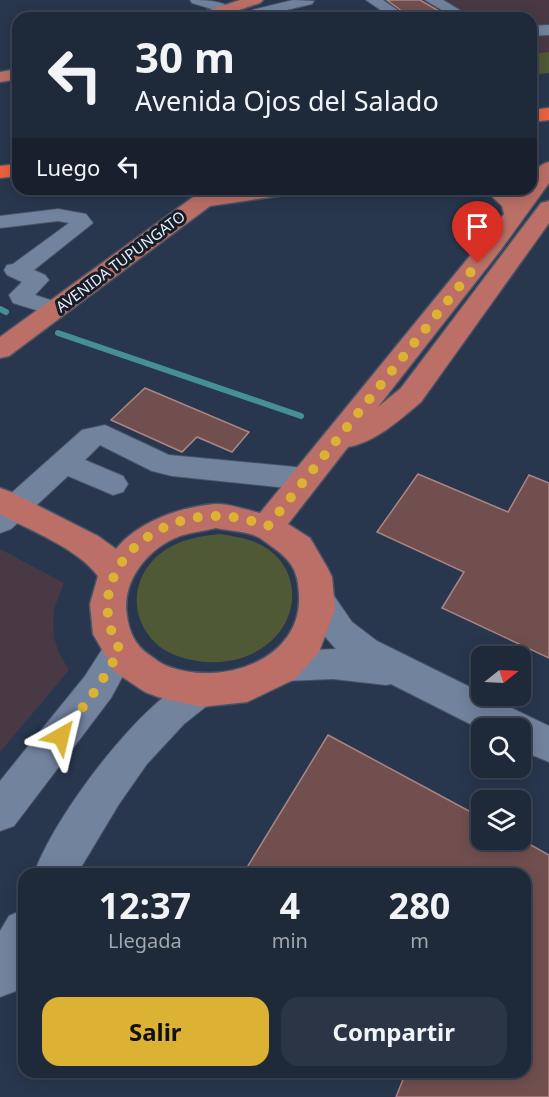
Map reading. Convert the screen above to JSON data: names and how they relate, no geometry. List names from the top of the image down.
{
  "streets": {
    "main road": ["AVENIDA TUPUNGATO"]
  },
  "north": "right",
  "page": {
    "turn": ["30 m", "Avenida Ojos del Salado"],
    "then": "Luego",
    "eta": [
      "12:37",
      "Llegada",
      "4",
      "min",
      "280",
      "m"
    ],
    "buttons": ["Salir", "Compartir"]
  }
}
